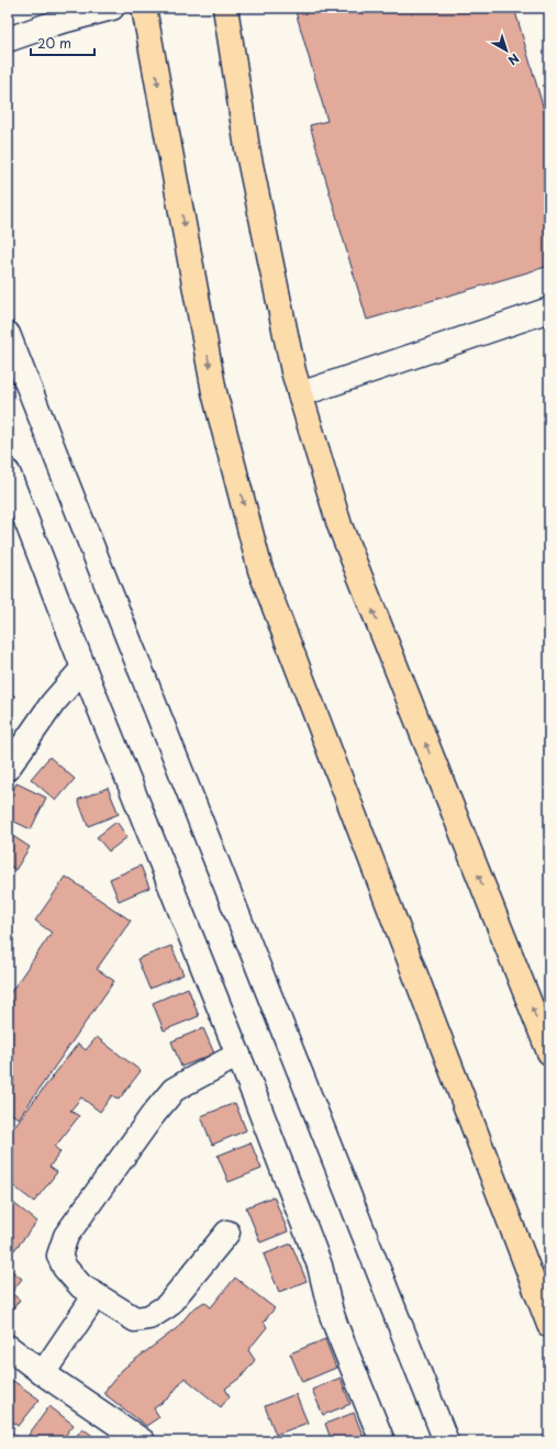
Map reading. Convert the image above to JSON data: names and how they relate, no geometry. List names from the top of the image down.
{
  "scale_bar": "20 m",
  "north": "bottom right"
}
